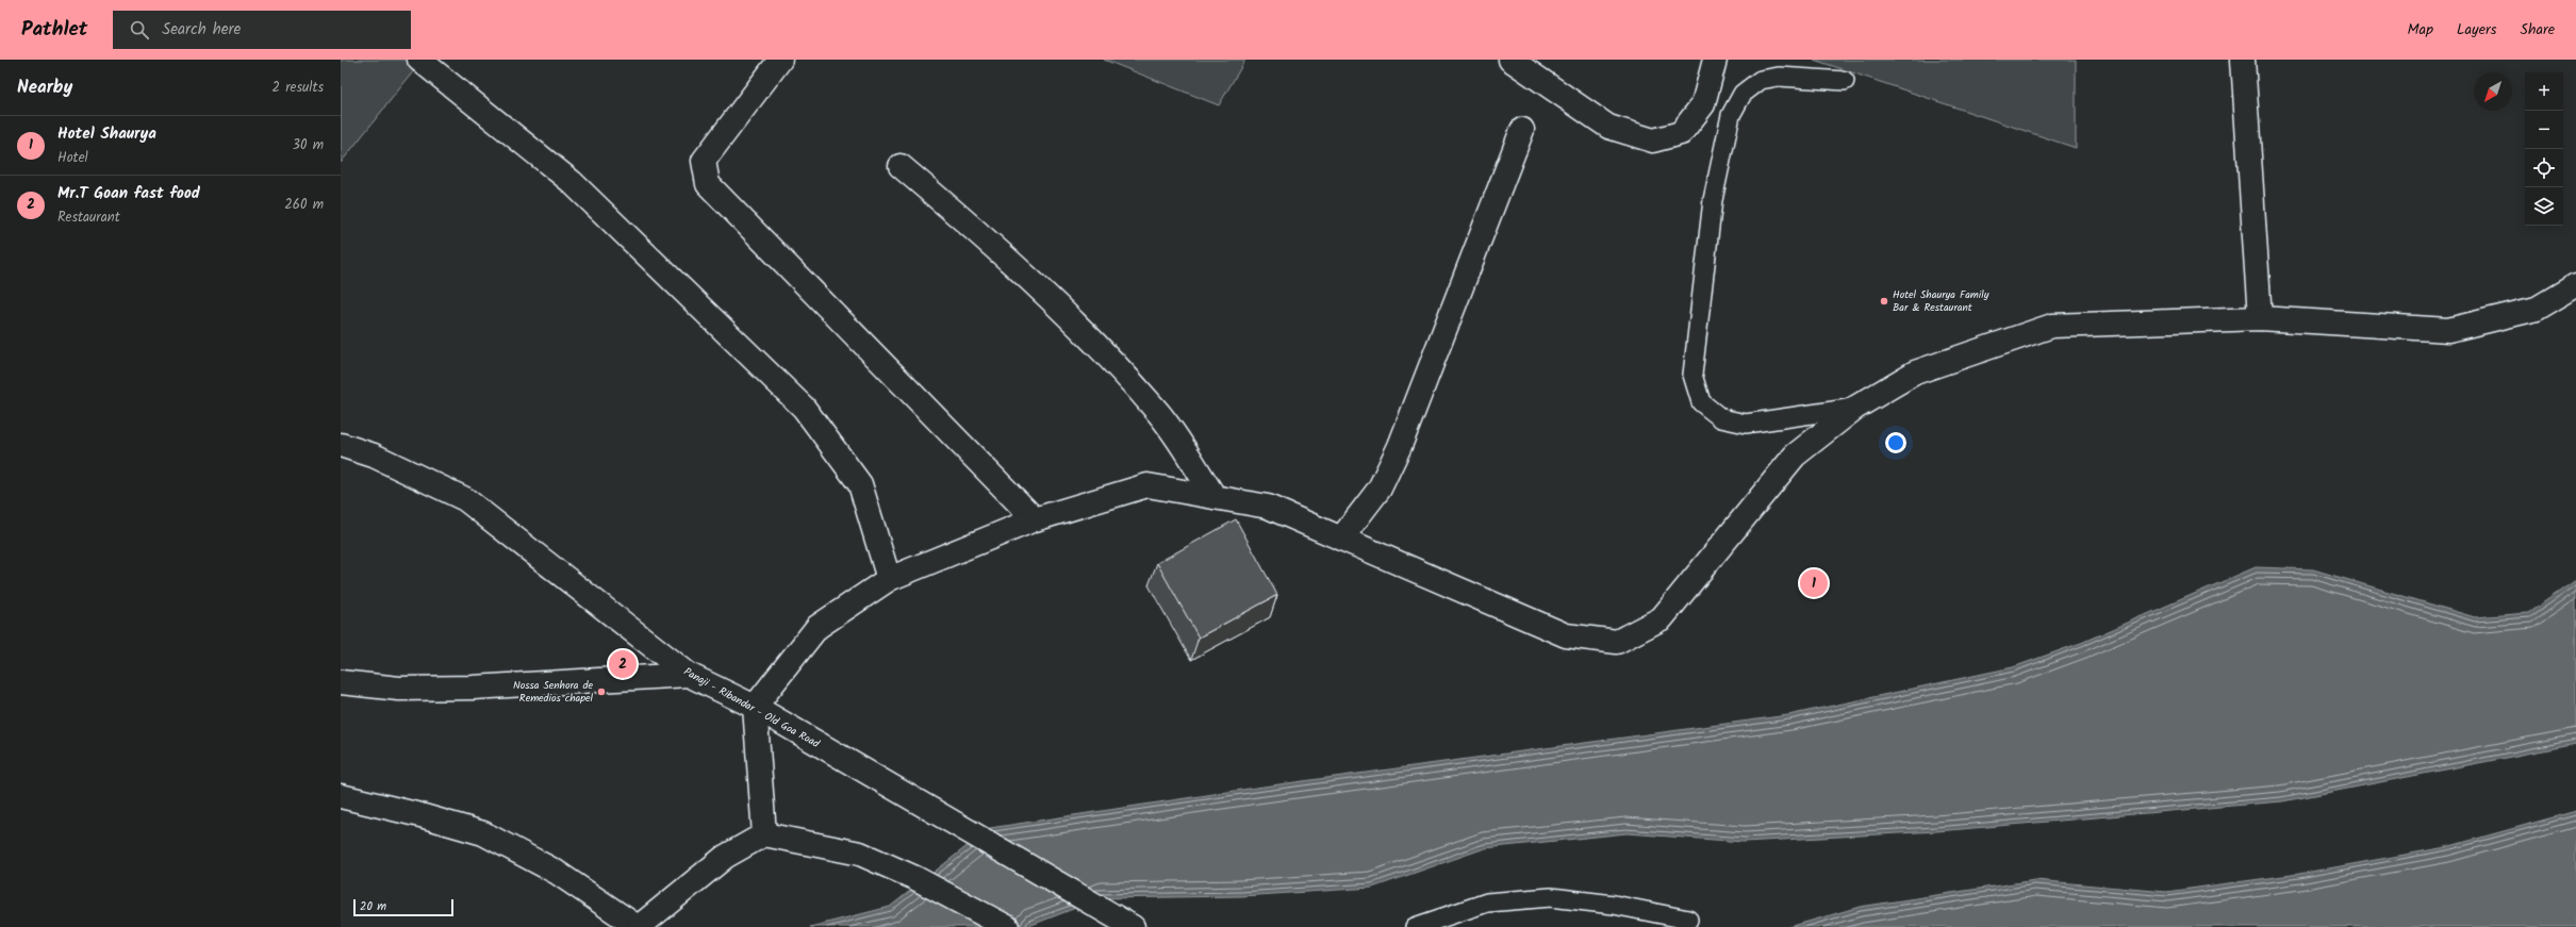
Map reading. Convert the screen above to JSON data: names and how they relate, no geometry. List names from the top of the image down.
{
  "streets": {
    "main road": ["Panaji - Ribandar - Old Goa Road"]
  },
  "places": ["Hotel Shaurya Family Bar & Restaurant", "Nossa Senhora de Remedios chapel"],
  "scale_bar": "20 m",
  "north": "bottom left",
  "page": {
    "header": "Pathlet",
    "search": "Search here",
    "nav": ["Map", "Layers", "Share"],
    "heading": ["Nearby", "2 results"],
    "map_buttons": ["+", "−"],
    "list": [
      {
        "mark": "1",
        "name": "Hotel Shaurya",
        "note": "Hotel",
        "value": "30 m"
      },
      {
        "mark": "2",
        "name": "Mr.T Goan fast food",
        "note": "Restaurant",
        "value": "260 m"
      }
    ],
    "pins": ["1", "2"],
    "scale": "20 m"
  }
}
